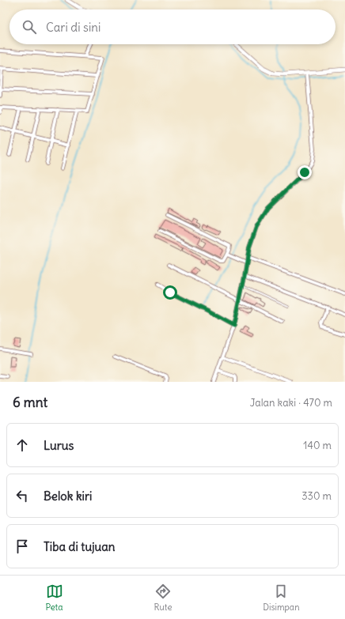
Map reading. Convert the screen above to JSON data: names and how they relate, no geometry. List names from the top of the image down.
{
  "page": {
    "search": "Cari di sini",
    "heading": ["6 mnt", "Jalan kaki · 470 m"],
    "list": [
      ["Lurus", "140 m"],
      ["Belok kiri", "330 m"],
      "Tiba di tujuan"
    ],
    "nav": ["Peta", "Rute", "Disimpan"]
  }
}
